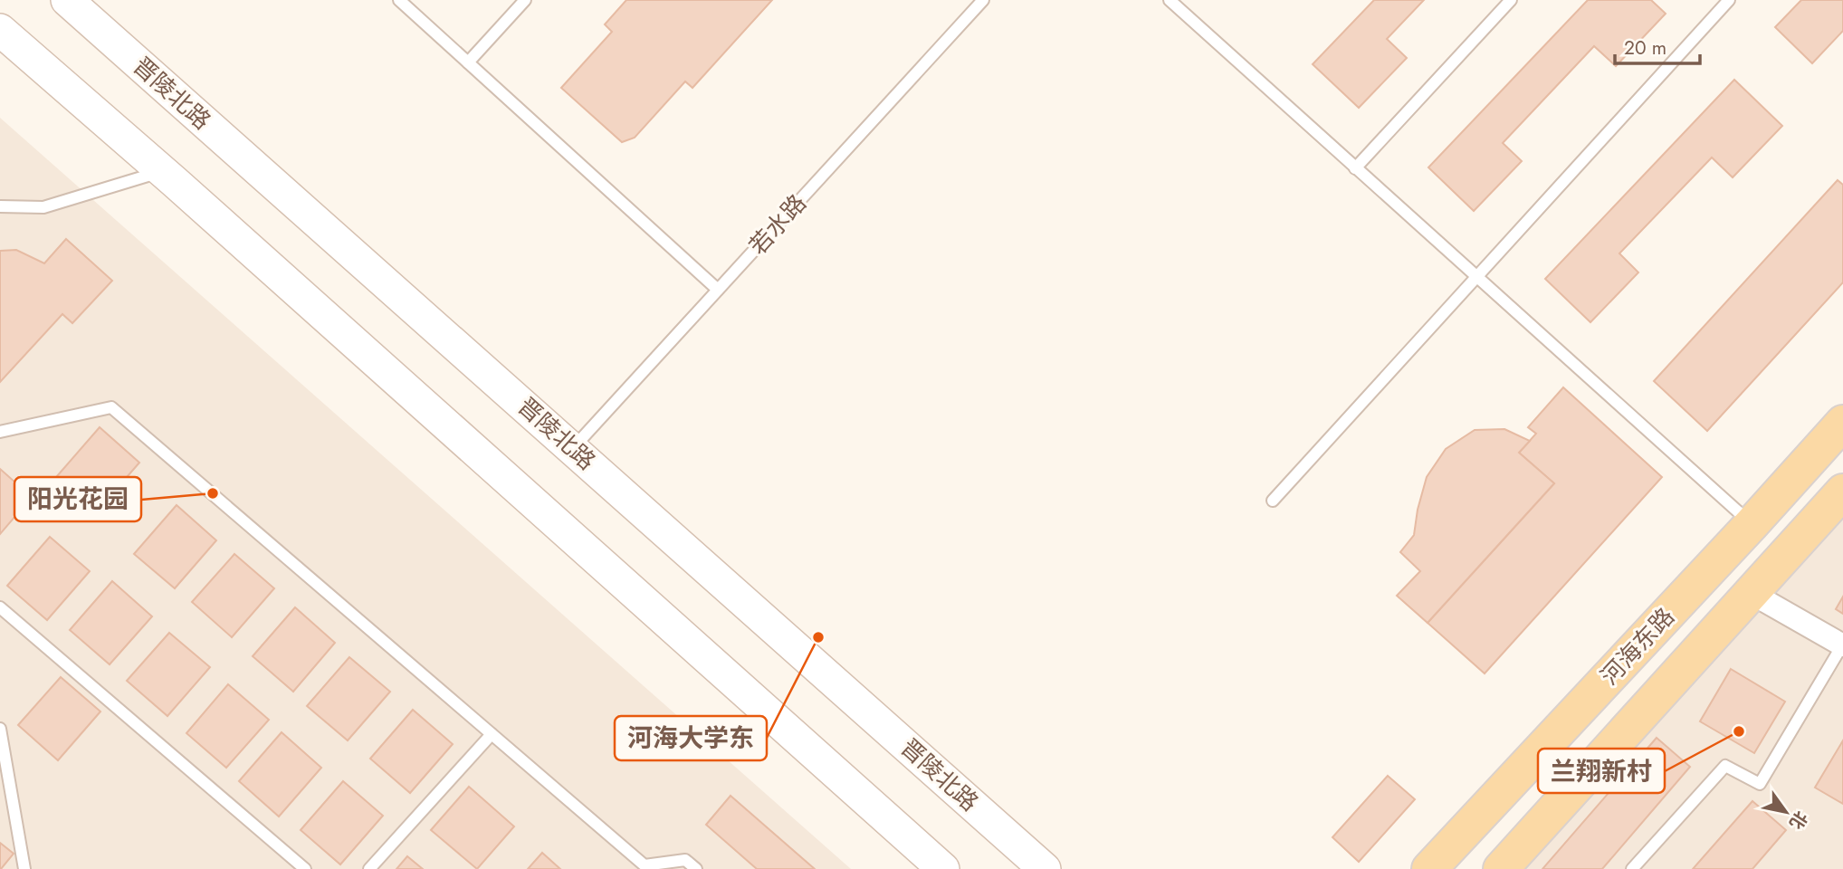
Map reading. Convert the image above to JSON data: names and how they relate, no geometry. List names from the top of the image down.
{
  "streets": {
    "main road": ["晋陵北路", "河海东路"],
    "lane": ["若水路"]
  },
  "crossings": [
    ["晋陵北路", "若水路"]
  ],
  "places": ["阳光花园", "河海大学东", "兰翔新村"],
  "scale_bar": "20 m",
  "north": "bottom right"
}
